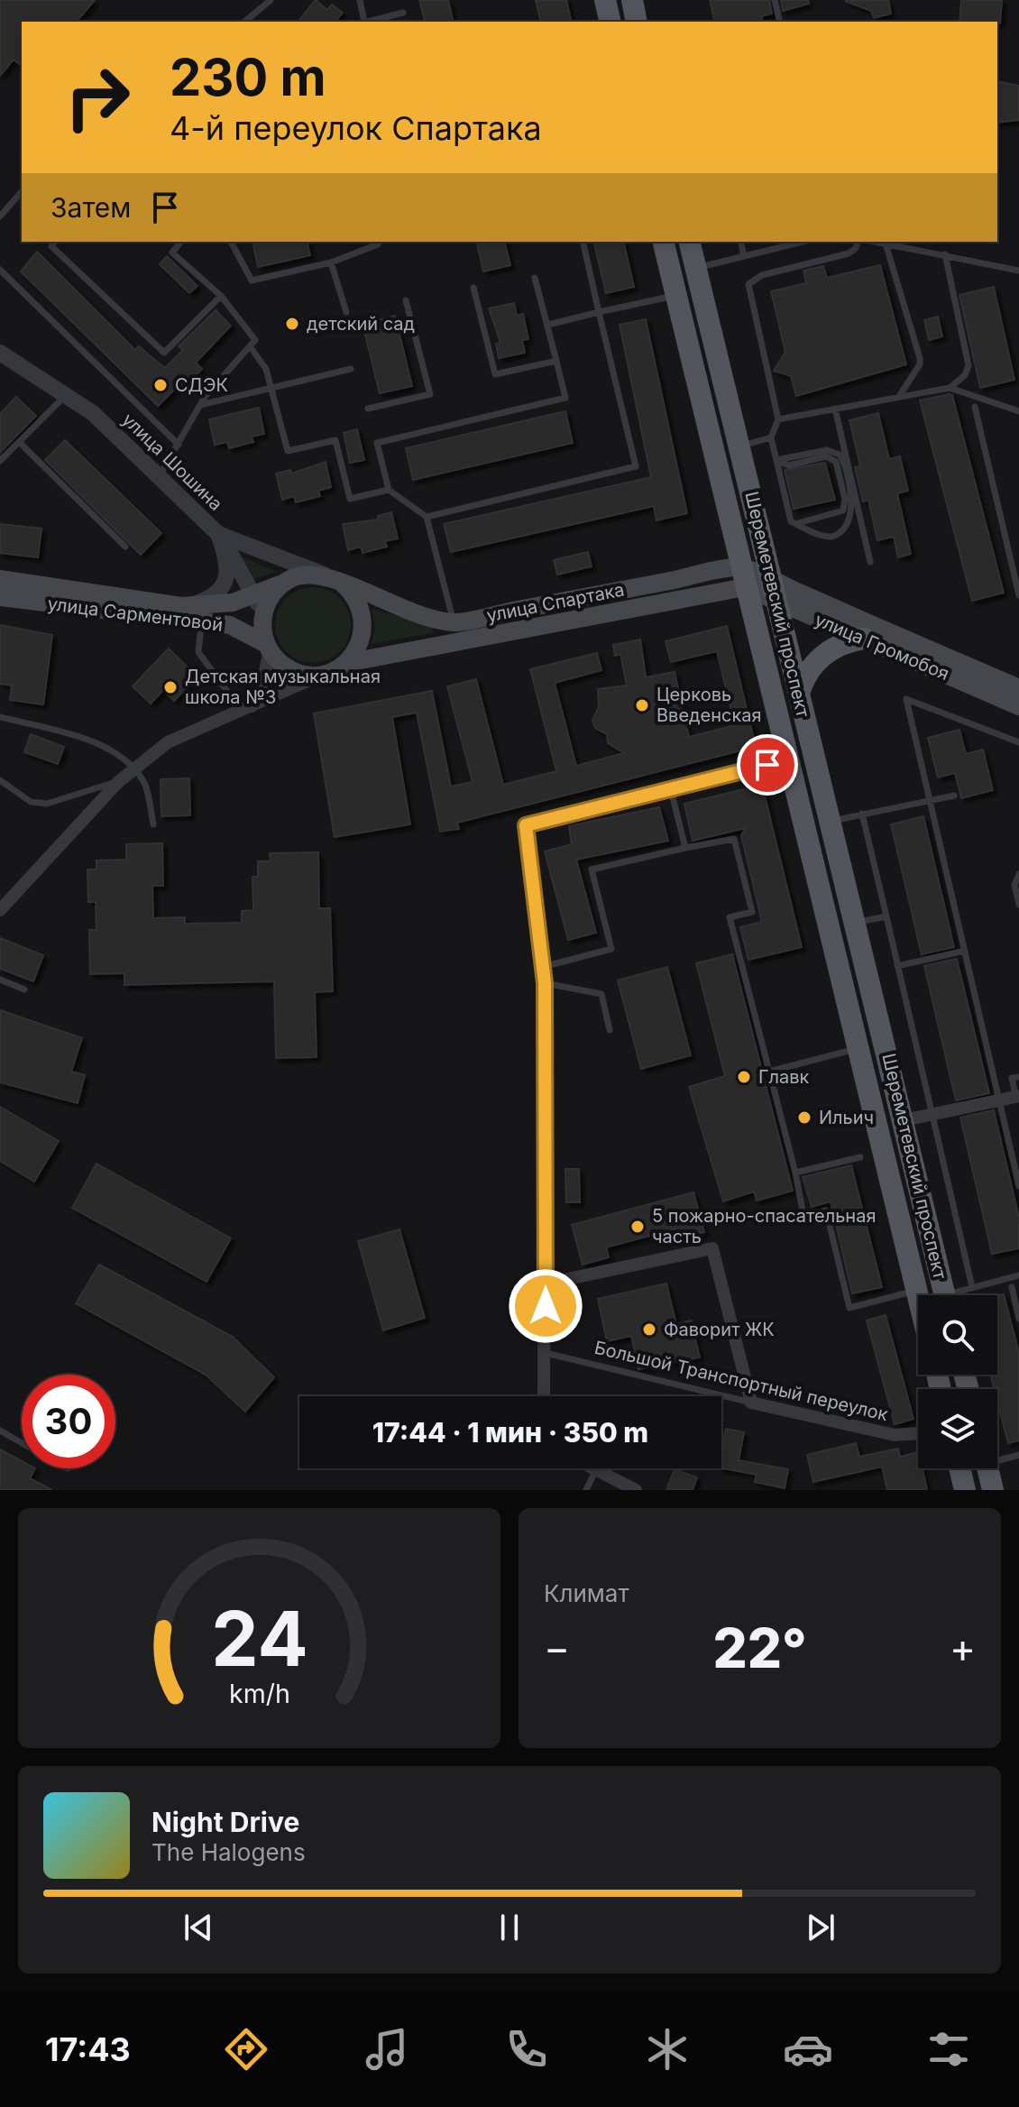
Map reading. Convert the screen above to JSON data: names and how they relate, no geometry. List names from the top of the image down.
{
  "streets": {
    "main road": [
      "улица Спартака",
      "Шереметевский проспект",
      "улица Сарментовой",
      "улица Громобоя"
    ],
    "street": ["улица Шошина", "Большой Транспортный переулок"]
  },
  "crossings": [
    ["улица Шошина", "улица Спартака"],
    ["улица Шошина", "улица Сарментовой"],
    ["улица Спартака", "Шереметевский проспект"],
    ["улица Спартака", "улица Сарментовой"],
    ["Шереметевский проспект", "улица Громобоя"]
  ],
  "places": [
    "детский сад",
    "СДЭК",
    "Детская музыкальная школа №3",
    "Церковь Введенская",
    "Главк",
    "Ильич",
    "5 пожарно-спасательная часть",
    "Фаворит ЖК"
  ],
  "page": {
    "turn": ["230 m", "4-й переулок Спартака"],
    "then": "Затем",
    "limit": "30",
    "trip": "17:44 · 1 мин · 350 m",
    "tile": "Климат",
    "heat": ["−", "22°", "+"],
    "song": ["Night Drive", "The Halogens"],
    "tabs": "17:43",
    "gauge": ["24", "km/h"]
  }
}
